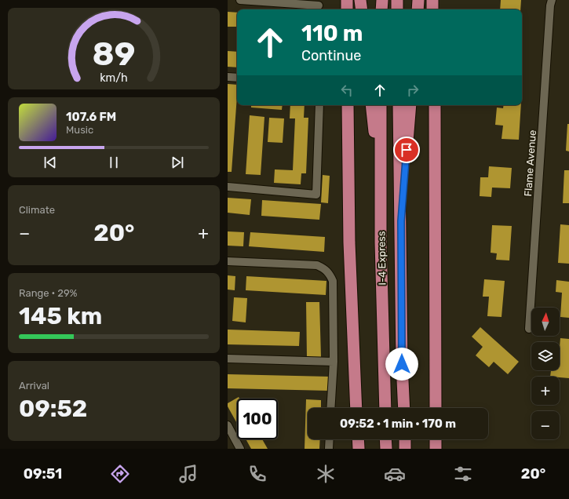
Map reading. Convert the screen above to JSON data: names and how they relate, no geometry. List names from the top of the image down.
{
  "streets": {
    "highway": ["I-4 Express"],
    "street": ["Flame Avenue"]
  },
  "north": "top",
  "page": {
    "turn": ["110 m", "Continue"],
    "song": ["107.6 FM", "Music"],
    "tile": [
      "Climate",
      ["Range · 29%", "145 km"],
      ["Arrival", "09:52"]
    ],
    "heat": ["−", "20°", "+"],
    "map_buttons": ["+", "−"],
    "limit": "100",
    "trip": "09:52 · 1 min · 170 m",
    "tabs": ["09:51", "20°"],
    "gauge": ["89", "km/h"]
  }
}
